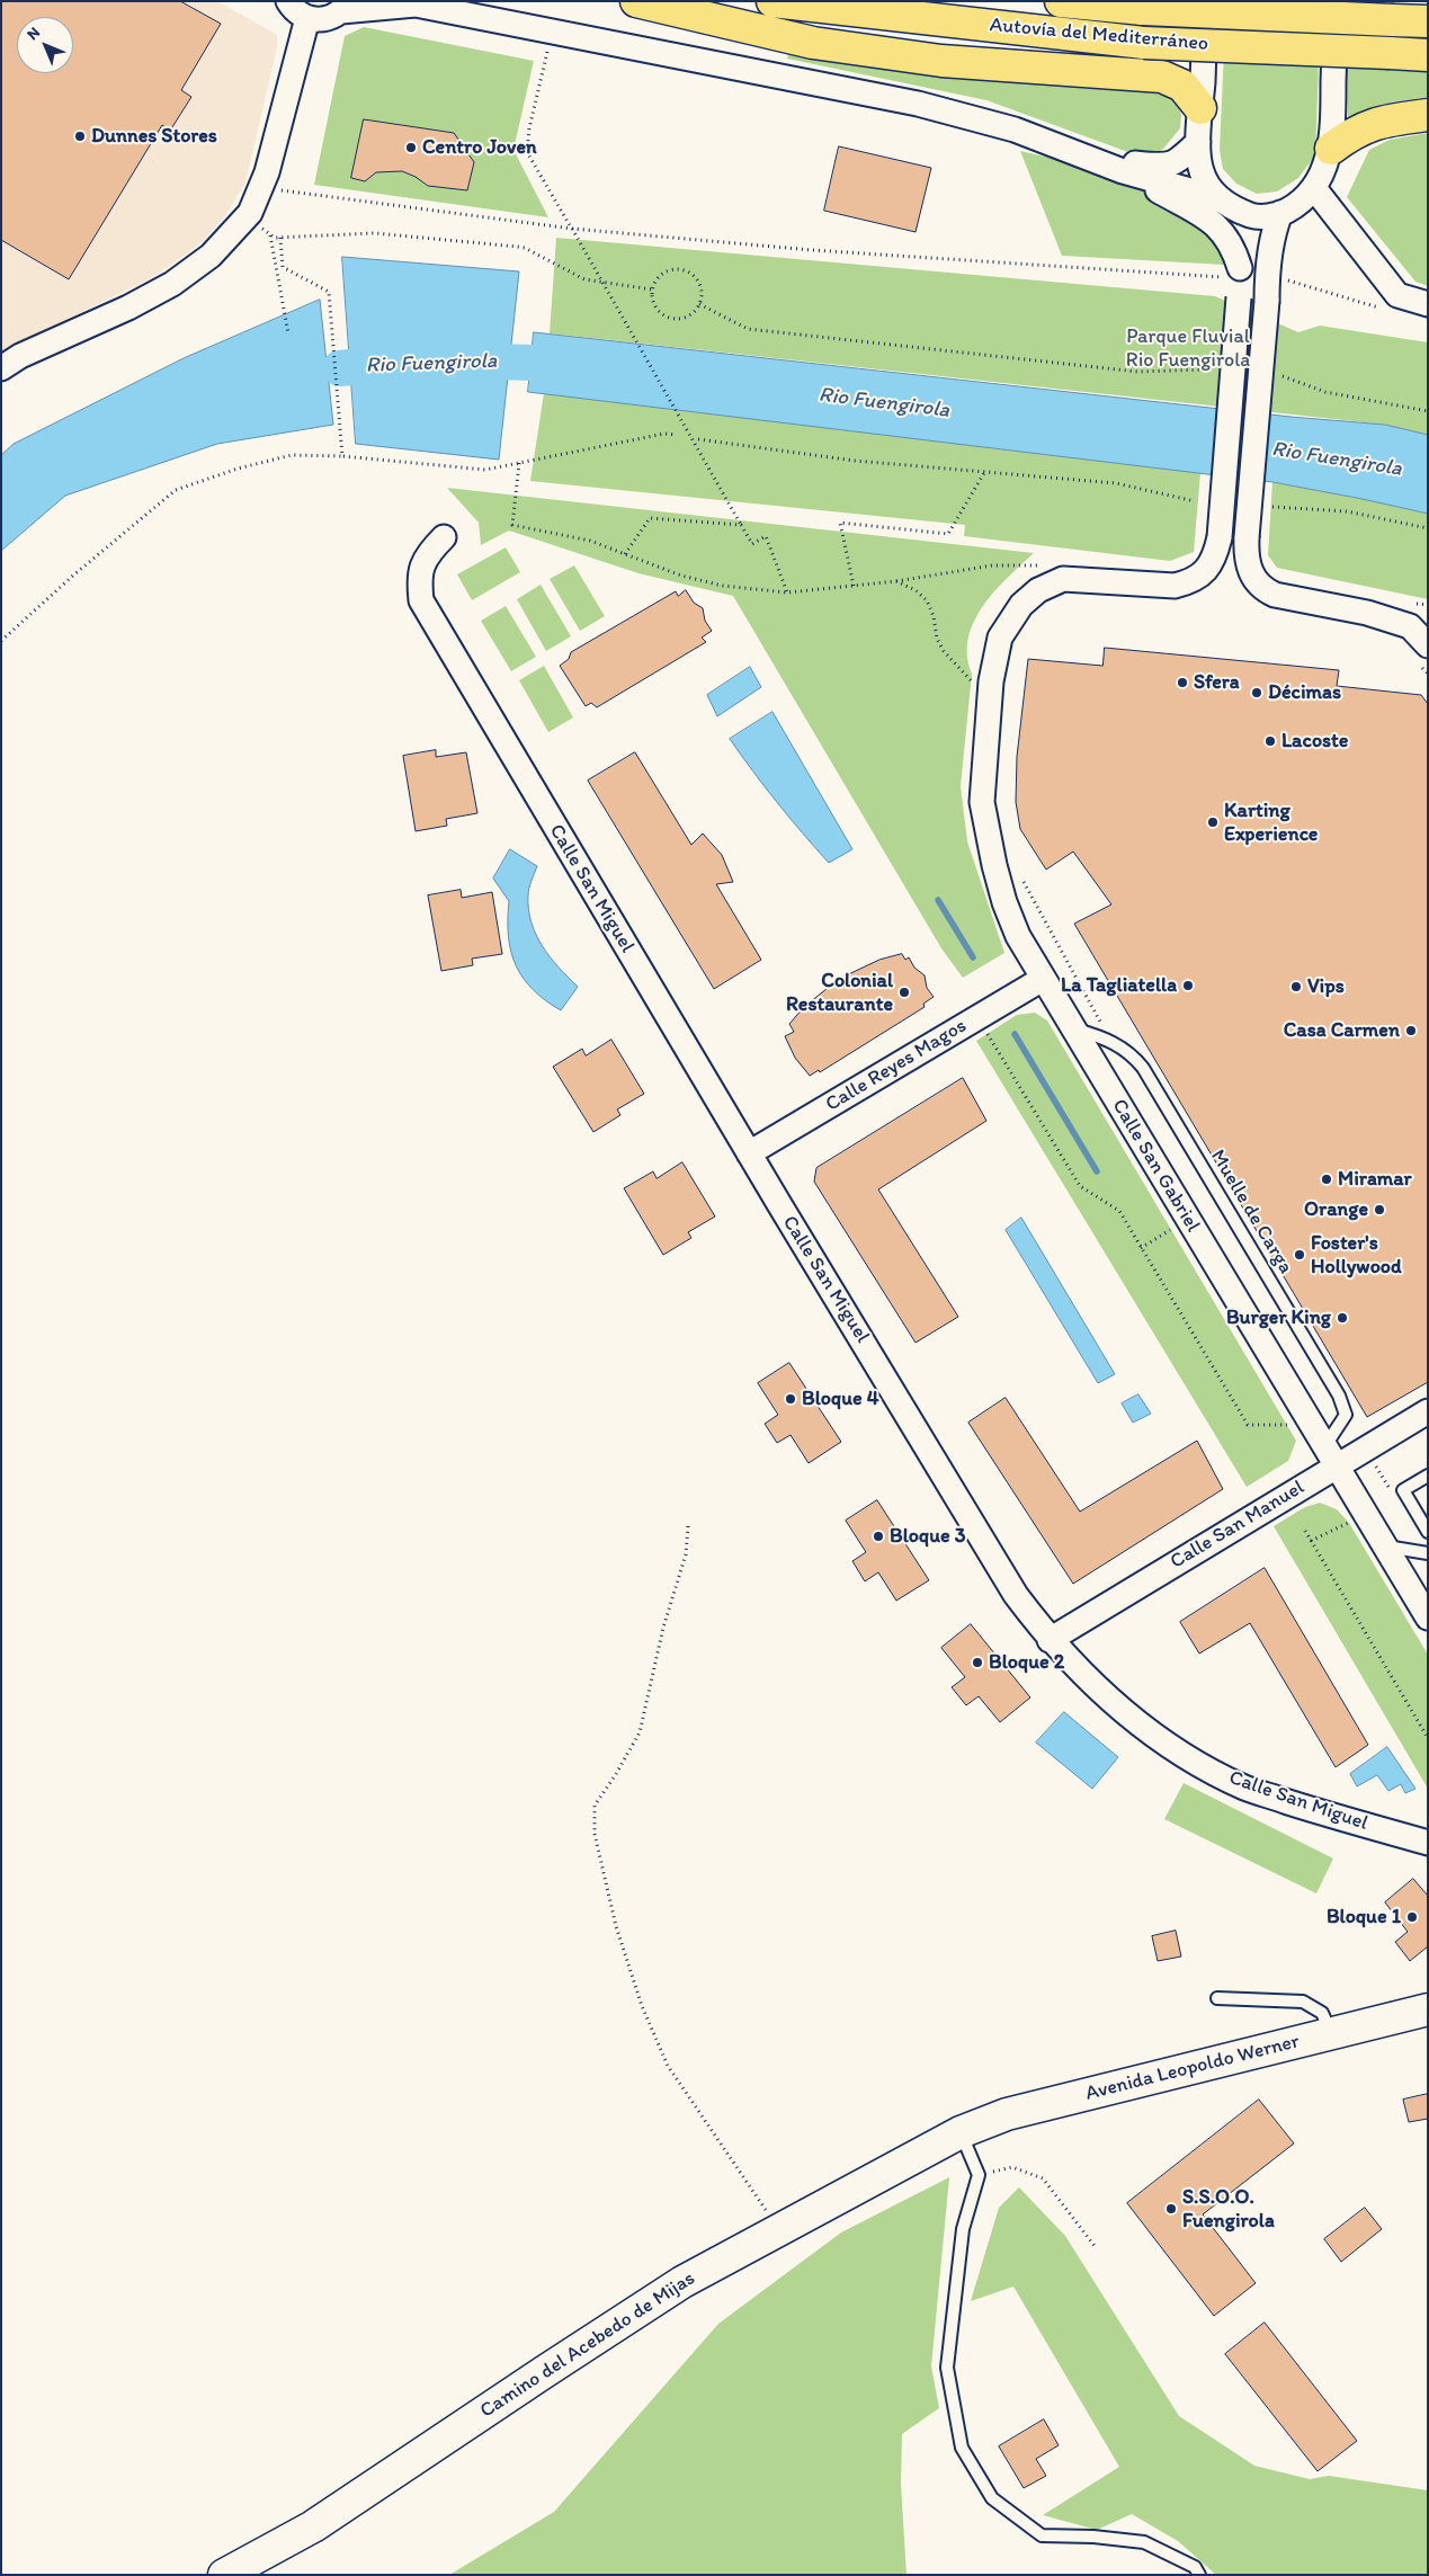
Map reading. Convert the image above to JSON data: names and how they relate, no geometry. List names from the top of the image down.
{
  "streets": {
    "highway": ["Autovía del Mediterráneo"],
    "street": [
      "Calle San Miguel",
      "Calle Reyes Magos",
      "Calle San Gabriel",
      "Calle San Manuel",
      "Avenida Leopoldo Werner",
      "Camino del Acebedo de Mijas"
    ],
    "lane": ["Muelle de Carga"]
  },
  "crossings": [
    ["Calle San Miguel", "Calle Reyes Magos"],
    ["Calle San Miguel", "Calle San Manuel"],
    ["Calle Reyes Magos", "Calle San Gabriel"],
    ["Calle San Gabriel", "Muelle de Carga"],
    ["Calle San Gabriel", "Calle San Manuel"],
    ["Muelle de Carga", "Calle San Manuel"],
    ["Avenida Leopoldo Werner", "Camino del Acebedo de Mijas"]
  ],
  "water": ["Rio Fuengirola"],
  "parks": ["Parque Fluvial Rio Fuengirola"],
  "places": [
    "Dunnes Stores",
    "Centro Joven",
    "Sfera",
    "Décimas",
    "Lacoste",
    "Karting Experience",
    "La Tagliatella",
    "Vips",
    "Colonial Restaurante",
    "Casa Carmen",
    "Miramar",
    "Orange",
    "Foster's Hollywood",
    "Burger King",
    "Bloque 4",
    "Bloque 3",
    "Bloque 2",
    "Bloque 1",
    "S.S.O.O. Fuengirola"
  ],
  "north": "top left"
}
